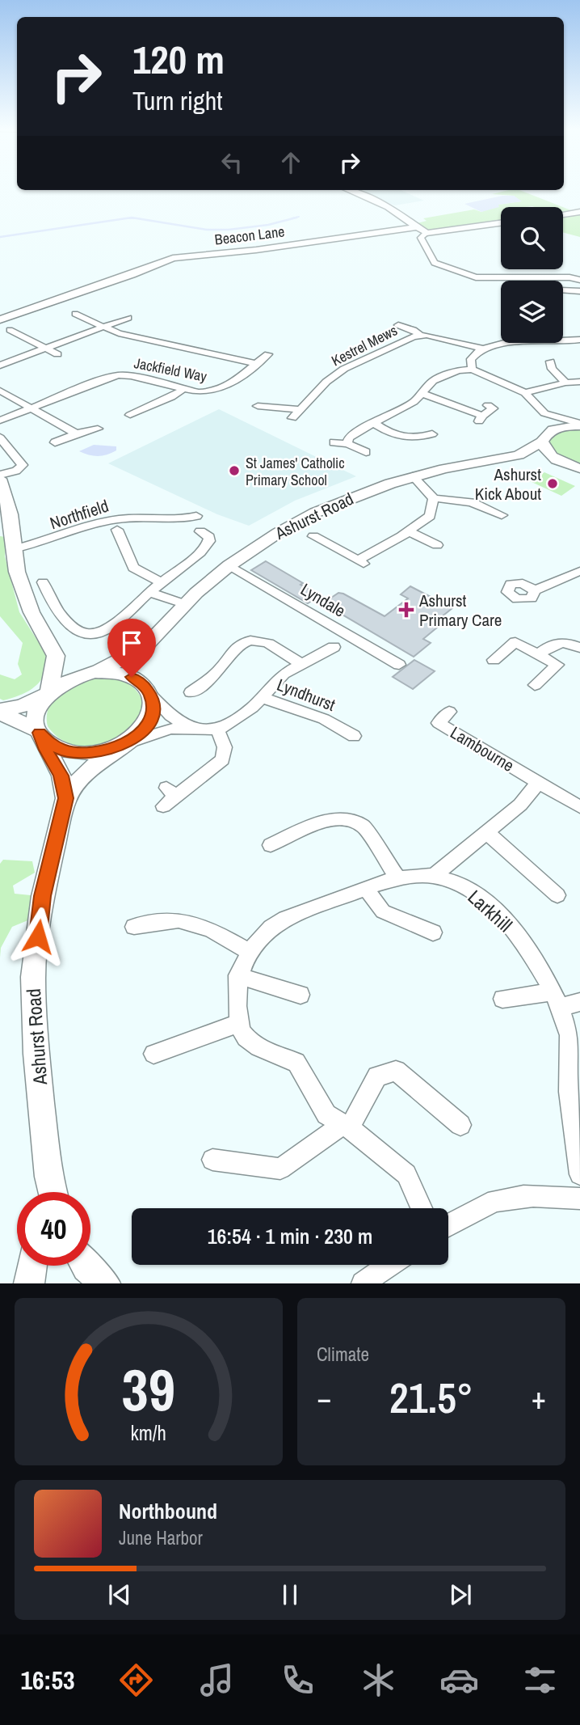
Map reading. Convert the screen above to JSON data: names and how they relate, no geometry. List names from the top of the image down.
{
  "streets": {
    "street": [
      "Beacon Lane",
      "Kestrel Mews",
      "Jackfield Way",
      "Northfield",
      "Ashurst Road",
      "Lyndale",
      "Lyndhurst",
      "Lambourne",
      "Larkhill"
    ]
  },
  "crossings": [
    ["Ashurst Road", "Lyndale"]
  ],
  "places": {
    "other": ["St James' Catholic Primary School", "Ashurst Kick About"],
    "health": ["Ashurst Primary Care"]
  },
  "page": {
    "turn": ["120 m", "Turn right"],
    "limit": "40",
    "trip": "16:54 · 1 min · 230 m",
    "tile": "Climate",
    "heat": ["−", "21.5°", "+"],
    "song": ["Northbound", "June Harbor"],
    "tabs": "16:53",
    "gauge": ["39", "km/h"]
  }
}
